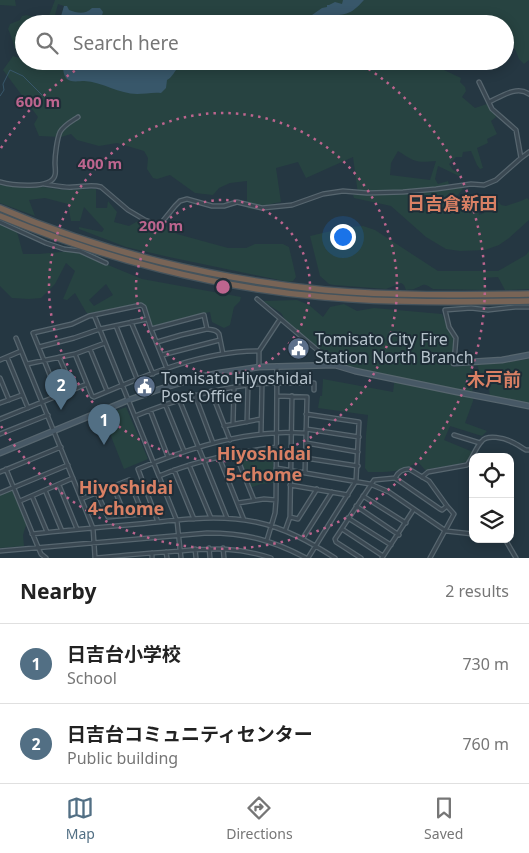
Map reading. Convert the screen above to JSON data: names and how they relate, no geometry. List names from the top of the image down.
{
  "districts": [
    "日吉倉新田",
    "木戸前",
    "Hiyoshidai 5-chome",
    "Hiyoshidai 4-chome"
  ],
  "places": {
    "public building": ["Tomisato City Fire Station North Branch", "Tomisato Hiyoshidai Post Office"]
  },
  "page": {
    "search": "Search here",
    "pins": ["2", "1"],
    "heading": ["Nearby", "2 results"],
    "list": [
      {
        "mark": "1",
        "name": "日吉台小学校",
        "note": "School",
        "value": "730 m"
      },
      {
        "mark": "2",
        "name": "日吉台コミュニティセンター",
        "note": "Public building",
        "value": "760 m"
      }
    ],
    "nav": ["Map", "Directions", "Saved"]
  },
  "rings": ["600 m", "400 m", "200 m"]
}
